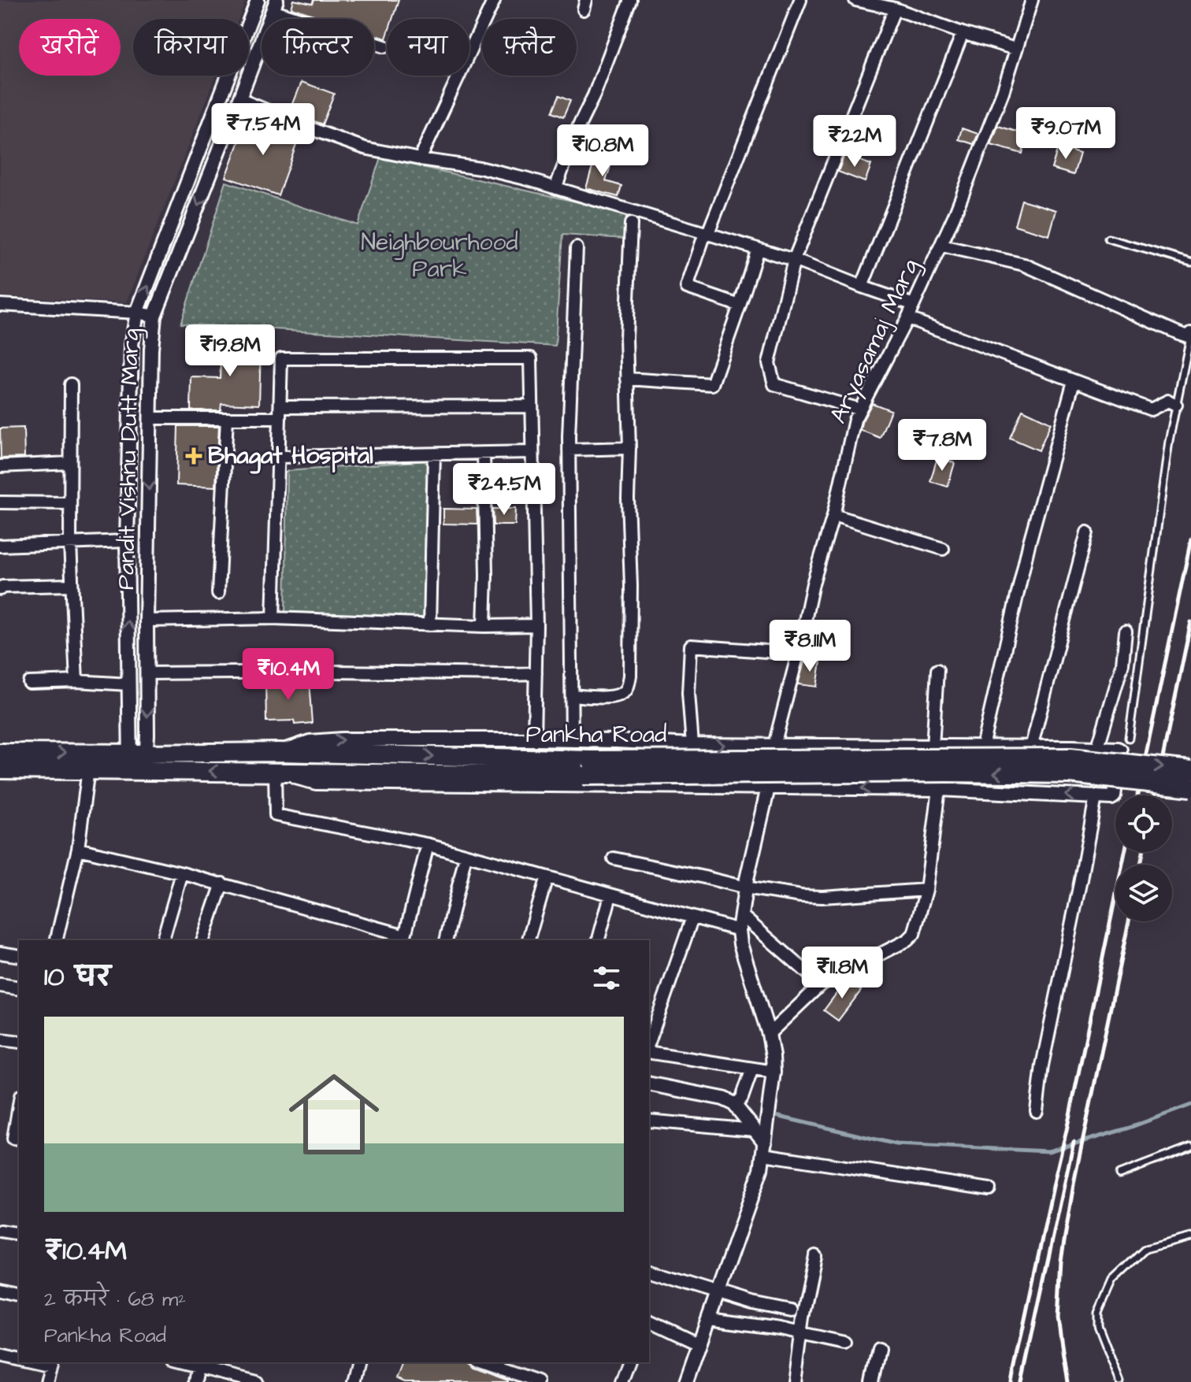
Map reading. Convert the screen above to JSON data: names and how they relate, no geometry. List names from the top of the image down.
{
  "streets": {
    "main road": ["Pankha Road"],
    "street": ["Aryasamaj Marg", "Pandit Vishnu Dutt Marg"]
  },
  "crossings": [
    ["Pandit Vishnu Dutt Marg", "Pankha Road"]
  ],
  "parks": ["Neighbourhood Park"],
  "places": {
    "health": ["Bhagat Hospital"]
  },
  "page": {
    "chip": [
      "खरीदें",
      "किराया",
      "फ़िल्टर",
      "नया",
      "फ़्लैट"
    ],
    "price": [
      "₹7.54M",
      "₹9.07M",
      "₹22M",
      "₹10.8M",
      "₹19.8M",
      "₹7.8M",
      "₹24.5M",
      "₹8.11M",
      "₹10.4M",
      "₹11.8M"
    ],
    "heading": "10 घर",
    "list": [
      {
        "name": "₹10.4M",
        "note": "2 कमरे · 68 m² · Pankha Road"
      }
    ]
  }
}
